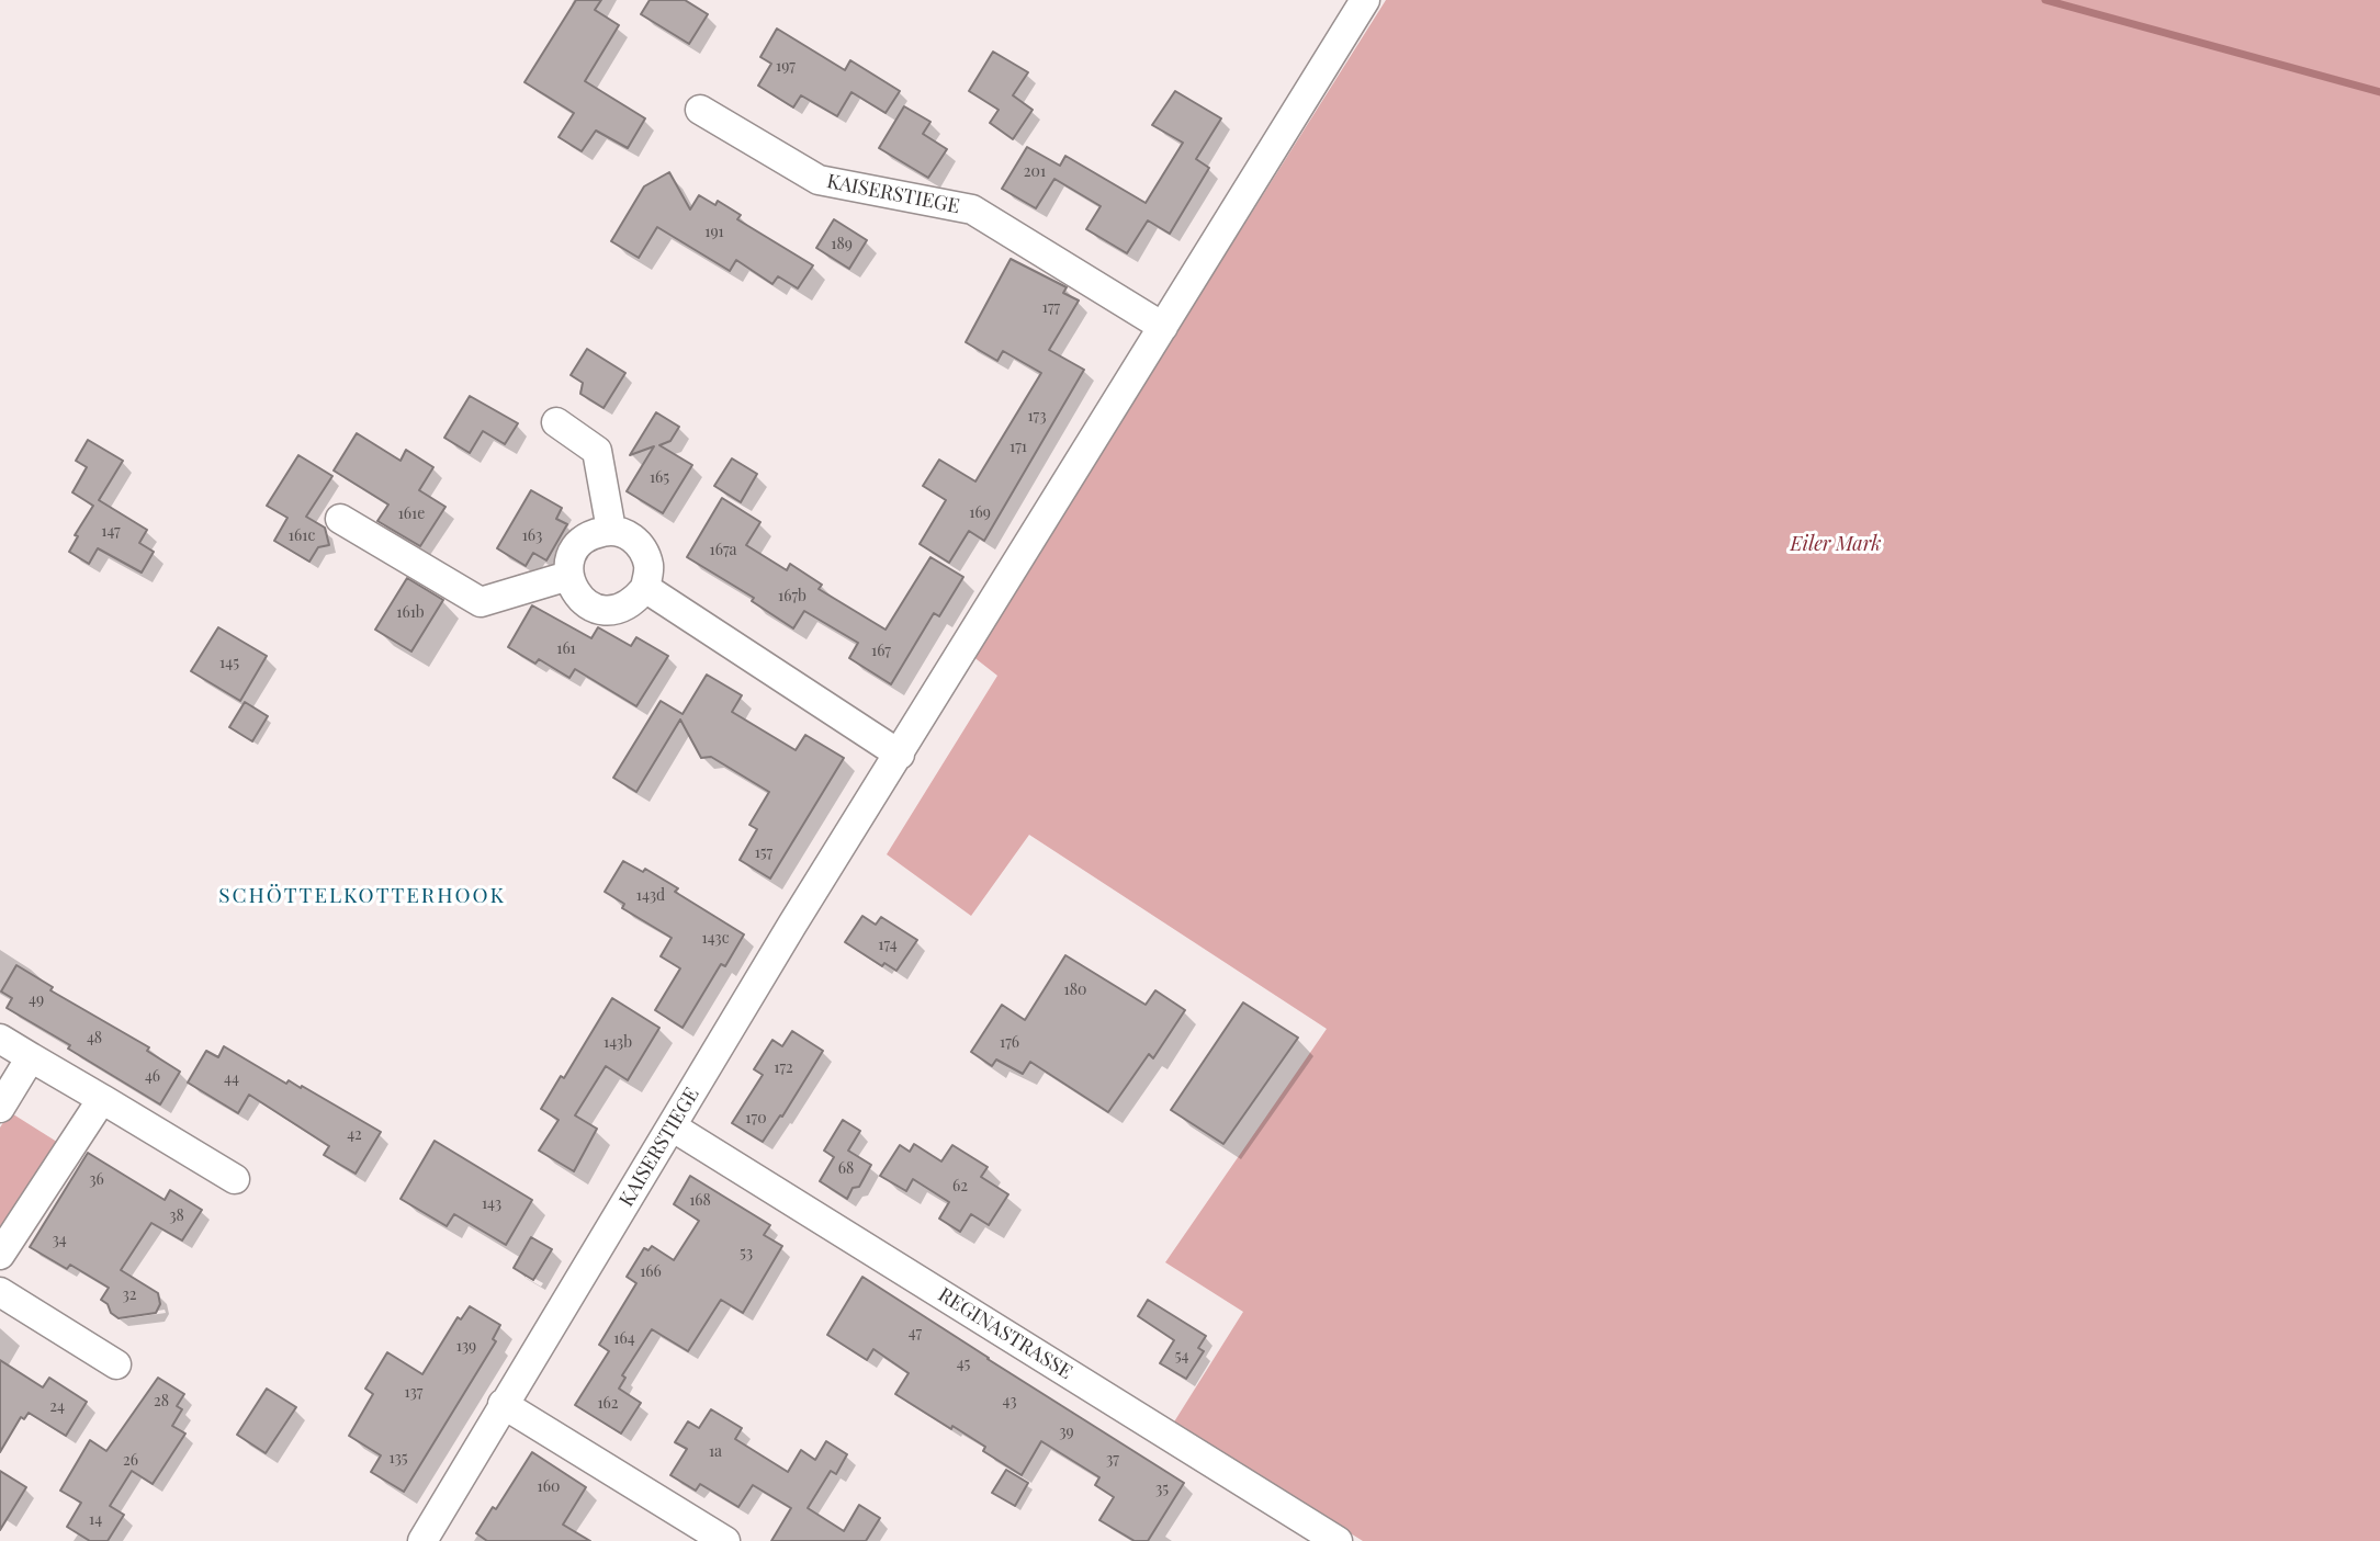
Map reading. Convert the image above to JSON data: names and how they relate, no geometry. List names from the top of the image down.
{
  "streets": {
    "street": ["KAISERSTIEGE", "REGINASTRASSE"]
  },
  "crossings": [
    ["KAISERSTIEGE", "REGINASTRASSE"]
  ],
  "districts": ["SCHÖTTELKOTTERHOOK"],
  "parks": ["Eiler Mark"],
  "house_numbers": [
    "197",
    "201",
    "191",
    "189",
    "177",
    "173",
    "171",
    "165",
    "169",
    "161e",
    "147",
    "161c",
    "163",
    "167a",
    "167b",
    "161b",
    "161",
    "167",
    "145",
    "157",
    "143d",
    "143c",
    "174",
    "180",
    "49",
    "48",
    "143b",
    "176",
    "172",
    "46",
    "44",
    "170",
    "42",
    "68",
    "36",
    "62",
    "168",
    "143",
    "38",
    "34",
    "53",
    "166",
    "32",
    "47",
    "164",
    "139",
    "54",
    "45",
    "137",
    "28",
    "43",
    "162",
    "24",
    "39",
    "1a",
    "135",
    "37",
    "26",
    "160",
    "35",
    "14"
  ]
}
